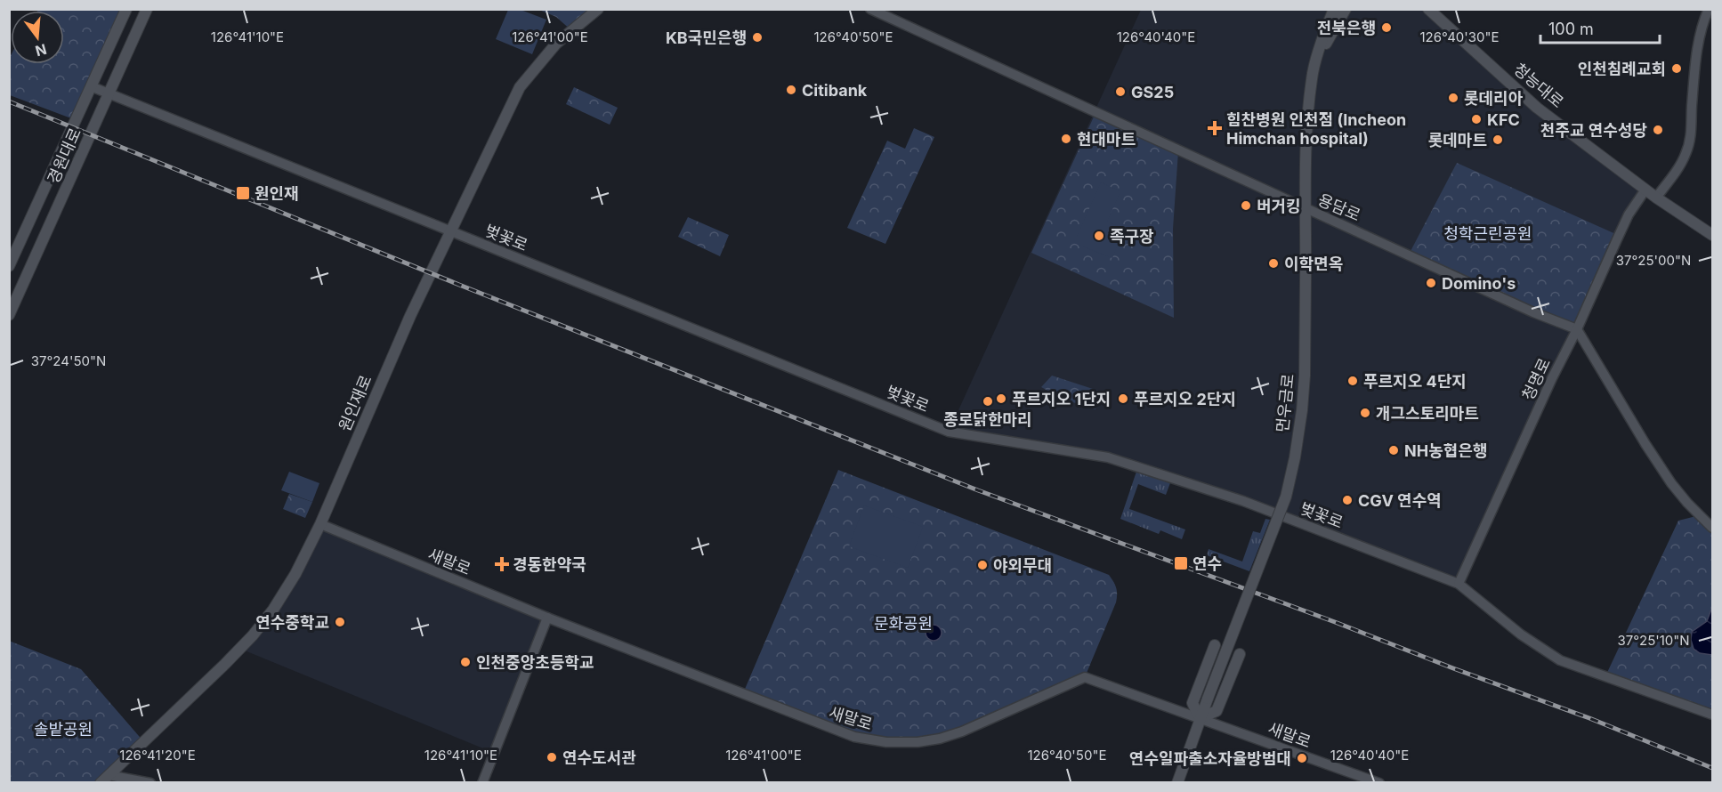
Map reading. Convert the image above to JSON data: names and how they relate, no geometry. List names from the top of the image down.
{
  "streets": {
    "main road": [
      "청능대로",
      "경원대로",
      "원인재로",
      "먼우금로"
    ],
    "street": [
      "용담로",
      "벚꽃로",
      "청명로",
      "새말로"
    ]
  },
  "crossings": [
    ["청능대로", "청명로"],
    ["경원대로", "벚꽃로"],
    ["용담로", "청명로"],
    ["용담로", "먼우금로"],
    ["벚꽃로", "청명로"],
    ["벚꽃로", "원인재로"],
    ["원인재로", "새말로"],
    ["먼우금로", "새말로"]
  ],
  "parks": ["청학근린공원", "문화공원", "솔밭공원"],
  "places": {
    "other": [
      "전북은행",
      "KB국민은행",
      "인천침례교회",
      "Citibank",
      "GS25",
      "롯데리아",
      "KFC",
      "천주교 연수성당",
      "현대마트",
      "롯데마트",
      "버거킹",
      "족구장",
      "이학면옥",
      "Domino's",
      "푸르지오 4단지",
      "푸르지오 1단지",
      "푸르지오 2단지",
      "종로닭한마리",
      "개그스토리마트",
      "NH농협은행",
      "CGV 연수역",
      "야외무대",
      "연수중학교",
      "인천중앙초등학교",
      "연수도서관",
      "연수일파출소자율방범대"
    ],
    "health": ["힘찬병원 인천점 (Incheon Himchan hospital)", "경동한약국"],
    "transit": ["원인재", "연수"]
  },
  "scale_bar": "100 m",
  "north": "bottom",
  "coordinates": [
    "126°41'10\"E",
    "126°41'00\"E",
    "126°40'50\"E",
    "126°40'40\"E",
    "126°40'30\"E",
    "37°25'00\"N",
    "37°24'50\"N",
    "37°25'10\"N",
    "126°41'20\"E"
  ]
}
